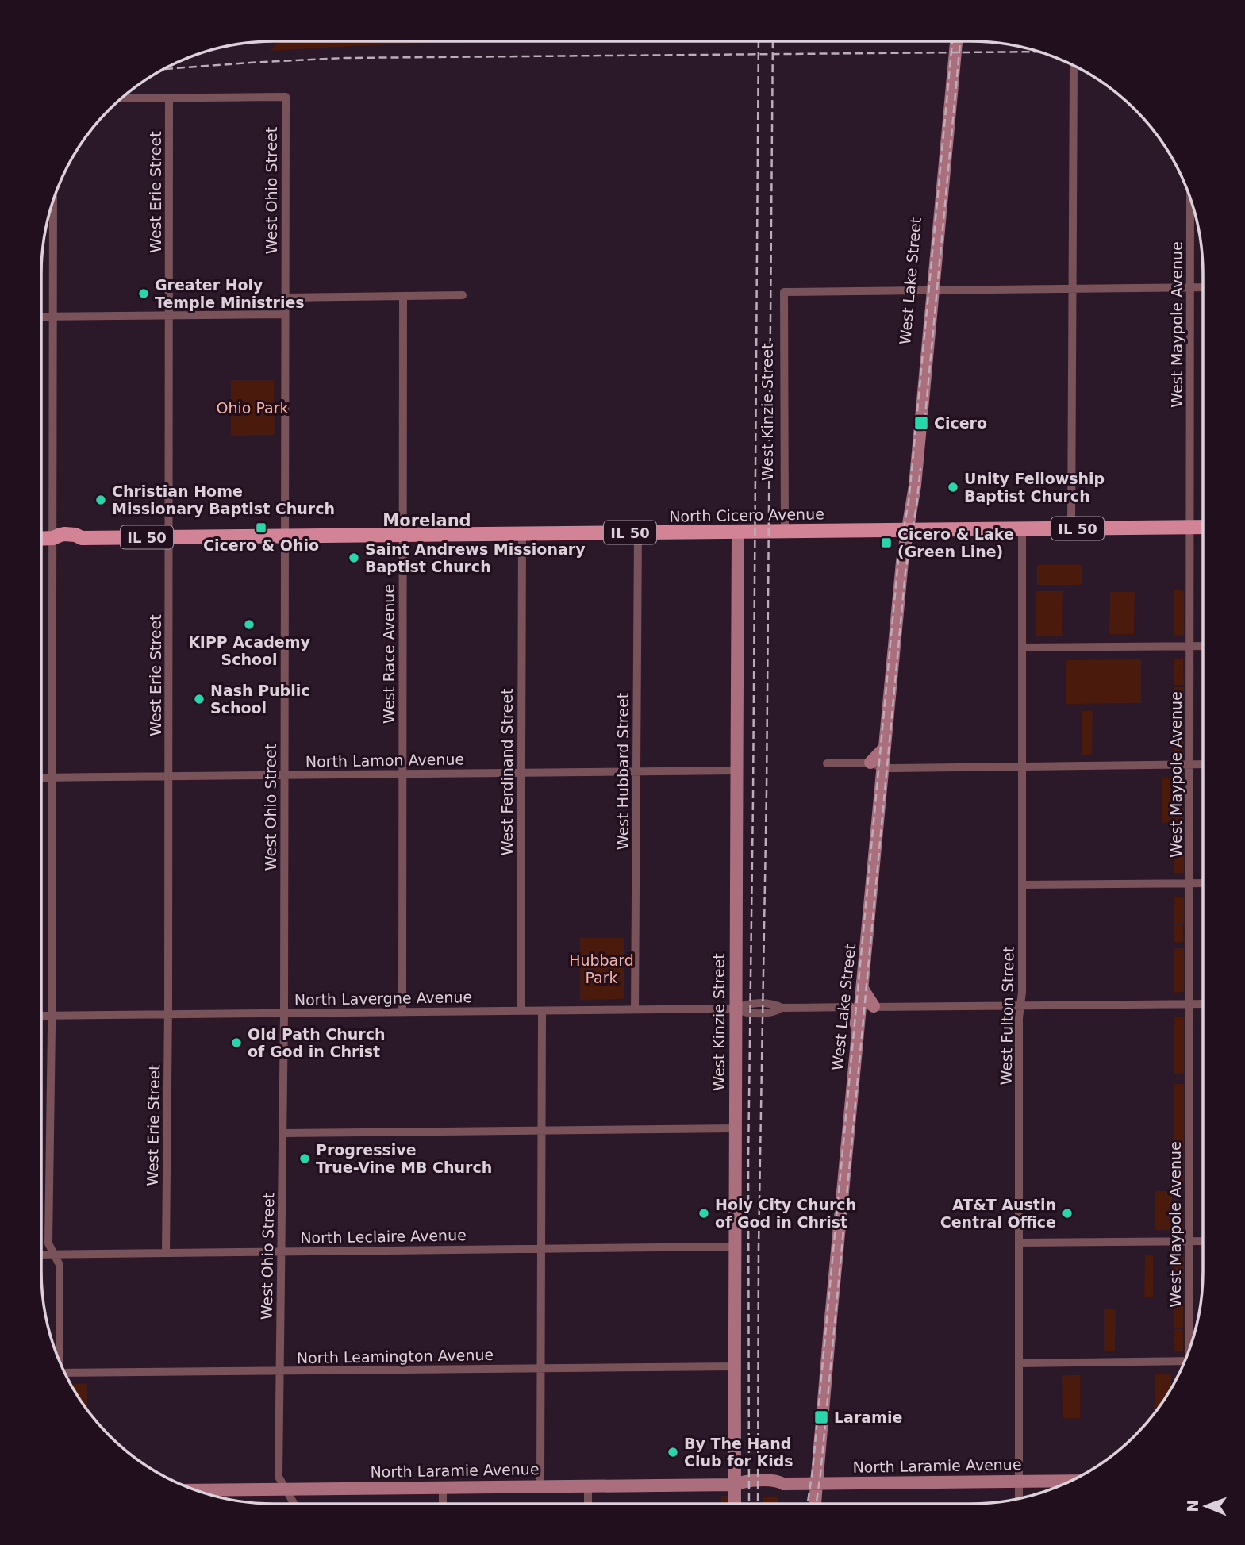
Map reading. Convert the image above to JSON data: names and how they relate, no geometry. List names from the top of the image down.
{
  "streets": {
    "main road": [
      "West Lake Street",
      "West Kinzie Street",
      "North Cicero Avenue",
      "IL 50",
      "North Laramie Avenue"
    ],
    "street": [
      "West Ohio Street",
      "West Erie Street",
      "West Maypole Avenue",
      "West Race Avenue",
      "North Lamon Avenue",
      "West Hubbard Street",
      "West Ferdinand Street",
      "North Lavergne Avenue",
      "West Fulton Street",
      "North Leclaire Avenue",
      "North Leamington Avenue"
    ]
  },
  "crossings": [
    ["West Ohio Street", "West Erie Street"],
    ["West Ohio Street", "North Cicero Avenue"],
    ["West Ohio Street", "North Lamon Avenue"],
    ["West Ohio Street", "North Lavergne Avenue"],
    ["West Ohio Street", "North Leclaire Avenue"],
    ["West Ohio Street", "North Leamington Avenue"],
    ["West Ohio Street", "North Laramie Avenue"],
    ["West Erie Street", "North Cicero Avenue"],
    ["West Erie Street", "North Lamon Avenue"],
    ["West Erie Street", "North Lavergne Avenue"],
    ["West Erie Street", "North Leclaire Avenue"],
    ["West Lake Street", "West Kinzie Street"],
    ["West Lake Street", "North Cicero Avenue"],
    ["West Lake Street", "North Lavergne Avenue"],
    ["West Lake Street", "North Laramie Avenue"],
    ["West Maypole Avenue", "North Cicero Avenue"],
    ["West Maypole Avenue", "North Lavergne Avenue"],
    ["West Kinzie Street", "North Cicero Avenue"],
    ["West Kinzie Street", "North Lamon Avenue"],
    ["West Kinzie Street", "North Lavergne Avenue"],
    ["West Kinzie Street", "North Leclaire Avenue"],
    ["West Kinzie Street", "North Leamington Avenue"],
    ["West Kinzie Street", "North Laramie Avenue"],
    ["North Cicero Avenue", "West Race Avenue"],
    ["North Cicero Avenue", "West Hubbard Street"],
    ["North Cicero Avenue", "West Ferdinand Street"],
    ["North Cicero Avenue", "West Fulton Street"],
    ["West Race Avenue", "North Lamon Avenue"],
    ["West Race Avenue", "North Lavergne Avenue"],
    ["North Lamon Avenue", "West Hubbard Street"],
    ["North Lamon Avenue", "West Ferdinand Street"],
    ["West Hubbard Street", "North Lavergne Avenue"],
    ["West Ferdinand Street", "North Lavergne Avenue"],
    ["North Lavergne Avenue", "West Fulton Street"],
    ["West Fulton Street", "North Laramie Avenue"]
  ],
  "districts": ["Moreland"],
  "parks": ["Ohio Park", "Hubbard Park"],
  "places": {
    "other": [
      "Greater Holy Temple Ministries",
      "Unity Fellowship Baptist Church",
      "Christian Home Missionary Baptist Church",
      "Saint Andrews Missionary Baptist Church",
      "KIPP Academy School",
      "Nash Public School",
      "Old Path Church of God in Christ",
      "Progressive True-Vine MB Church",
      "Holy City Church of God in Christ",
      "AT&T Austin Central Office",
      "By The Hand Club for Kids"
    ],
    "transit": [
      "Cicero",
      "Cicero & Ohio",
      "Cicero & Lake (Green Line)",
      "Laramie"
    ]
  },
  "north": "left"
}
